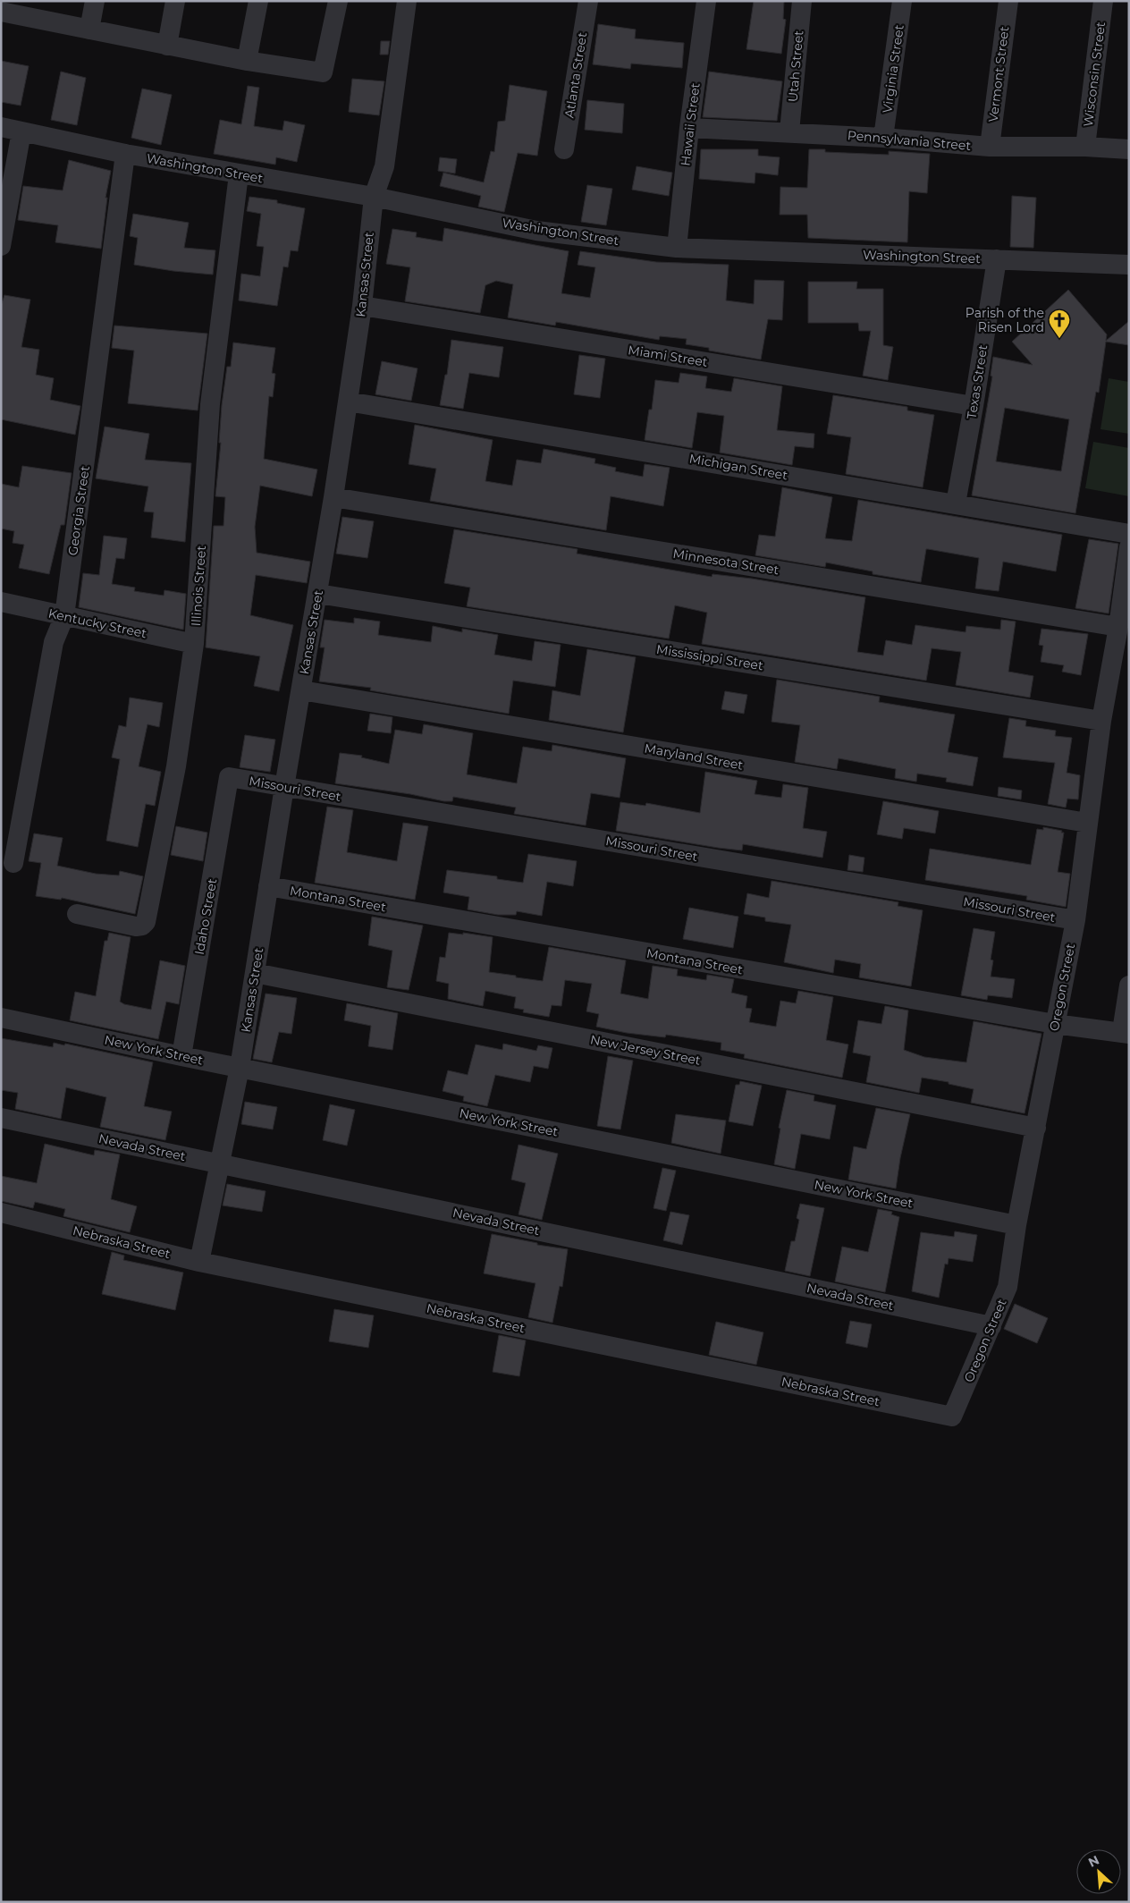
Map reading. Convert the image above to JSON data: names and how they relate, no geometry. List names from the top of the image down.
{
  "streets": {
    "street": [
      "Utah Street",
      "Virginia Street",
      "Vermont Street",
      "Wisconsin Street",
      "Atlanta Street",
      "Hawaii Street",
      "Pennsylvania Street",
      "Washington Street",
      "Kansas Street",
      "Miami Street",
      "Texas Street",
      "Michigan Street",
      "Georgia Street",
      "Minnesota Street",
      "Illinois Street",
      "Kentucky Street",
      "Mississippi Street",
      "Maryland Street",
      "Missouri Street",
      "Montana Street",
      "Idaho Street",
      "Oregon Street",
      "New York Street",
      "New Jersey Street",
      "Nevada Street",
      "Nebraska Street"
    ]
  },
  "crossings": [
    ["Utah Street", "Pennsylvania Street"],
    ["Virginia Street", "Pennsylvania Street"],
    ["Vermont Street", "Pennsylvania Street"],
    ["Wisconsin Street", "Pennsylvania Street"],
    ["Hawaii Street", "Pennsylvania Street"],
    ["Hawaii Street", "Washington Street"],
    ["Washington Street", "Kansas Street"],
    ["Washington Street", "Texas Street"],
    ["Washington Street", "Georgia Street"],
    ["Washington Street", "Illinois Street"],
    ["Kansas Street", "Miami Street"],
    ["Kansas Street", "Michigan Street"],
    ["Kansas Street", "Minnesota Street"],
    ["Kansas Street", "Mississippi Street"],
    ["Kansas Street", "Maryland Street"],
    ["Kansas Street", "Missouri Street"],
    ["Kansas Street", "Montana Street"],
    ["Kansas Street", "New York Street"],
    ["Kansas Street", "New Jersey Street"],
    ["Kansas Street", "Nevada Street"],
    ["Kansas Street", "Nebraska Street"],
    ["Miami Street", "Texas Street"],
    ["Texas Street", "Michigan Street"],
    ["Georgia Street", "Kentucky Street"],
    ["Minnesota Street", "Oregon Street"],
    ["Illinois Street", "Kentucky Street"],
    ["Mississippi Street", "Oregon Street"],
    ["Maryland Street", "Oregon Street"],
    ["Missouri Street", "Idaho Street"],
    ["Missouri Street", "Oregon Street"],
    ["Montana Street", "Oregon Street"],
    ["Idaho Street", "New York Street"],
    ["Oregon Street", "New York Street"],
    ["Oregon Street", "New Jersey Street"],
    ["Oregon Street", "Nevada Street"],
    ["Oregon Street", "Nebraska Street"]
  ],
  "places": {
    "church": ["Parish of the Risen Lord"]
  },
  "north": "top left"
}
